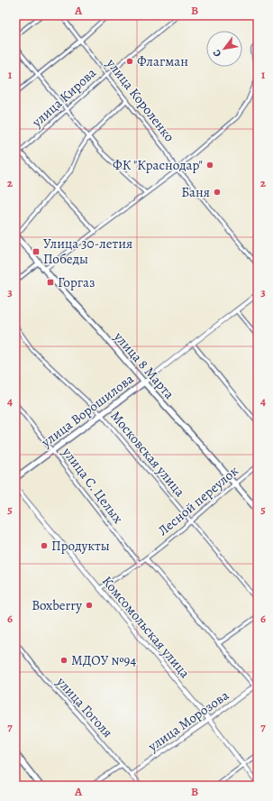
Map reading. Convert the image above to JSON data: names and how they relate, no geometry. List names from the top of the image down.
{
  "streets": {
    "main road": ["улица 8 Марта", "улица Ворошилова"],
    "street": [
      "улица Кирова",
      "улица Короленко",
      "Московская улица",
      "улица С. Целых",
      "Лесной переулок",
      "Комсомольская улица",
      "улица Гоголя",
      "улица Морозова"
    ]
  },
  "crossings": [
    ["улица Кирова", "улица Короленко"],
    ["улица 8 Марта", "улица Ворошилова"],
    ["улица 8 Марта", "Лесной переулок"],
    ["улица Ворошилова", "Московская улица"],
    ["улица Ворошилова", "улица С. Целых"],
    ["Московская улица", "Лесной переулок"],
    ["улица С. Целых", "Лесной переулок"],
    ["Лесной переулок", "Комсомольская улица"],
    ["Комсомольская улица", "улица Морозова"],
    ["улица Гоголя", "улица Морозова"]
  ],
  "places": {
    "other": [
      "Флагман",
      "ФК \"Краснодар\"",
      "Баня",
      "Продукты",
      "Boxberry",
      "МДОУ №94"
    ],
    "transit": ["Улица 30-летия Победы", "Горгаз"]
  },
  "north": "bottom left",
  "grid": {
    "columns": ["A", "B"],
    "rows": [
      "1",
      "2",
      "3",
      "4",
      "5",
      "6",
      "7"
    ]
  }
}
